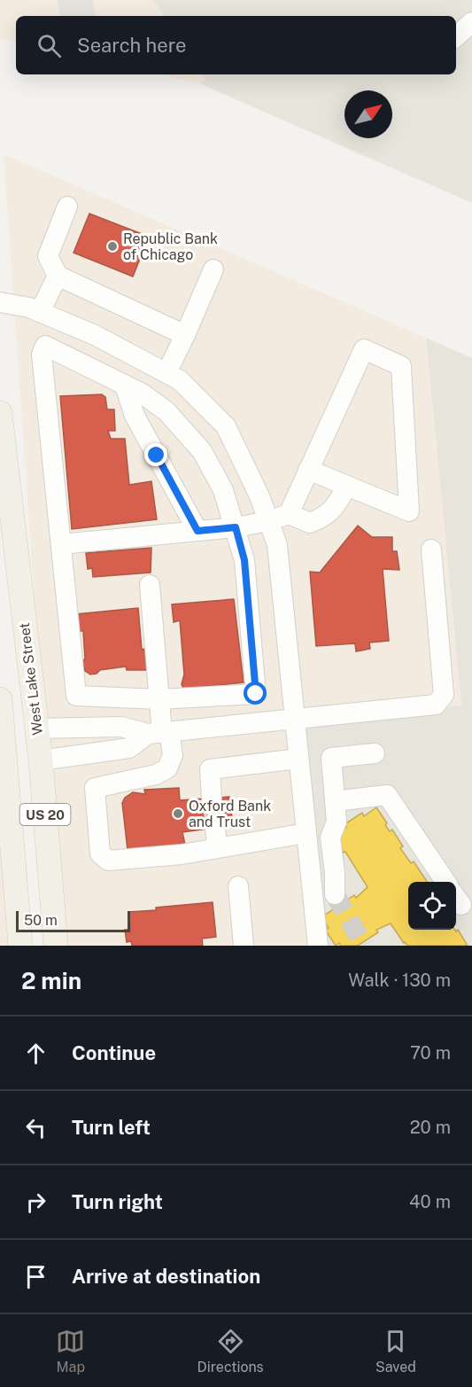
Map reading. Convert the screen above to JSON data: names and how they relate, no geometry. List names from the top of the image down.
{
  "streets": {
    "main road": ["West Lake Street", "US 20"]
  },
  "places": ["Republic Bank of Chicago", "Oxford Bank and Trust"],
  "scale_bar": "50 m",
  "north": "top right",
  "page": {
    "search": "Search here",
    "scale": "50 m",
    "heading": ["2 min", "Walk · 130 m"],
    "list": [
      ["Continue", "70 m"],
      ["Turn left", "20 m"],
      ["Turn right", "40 m"],
      "Arrive at destination"
    ],
    "nav": ["Map", "Directions", "Saved"]
  }
}
